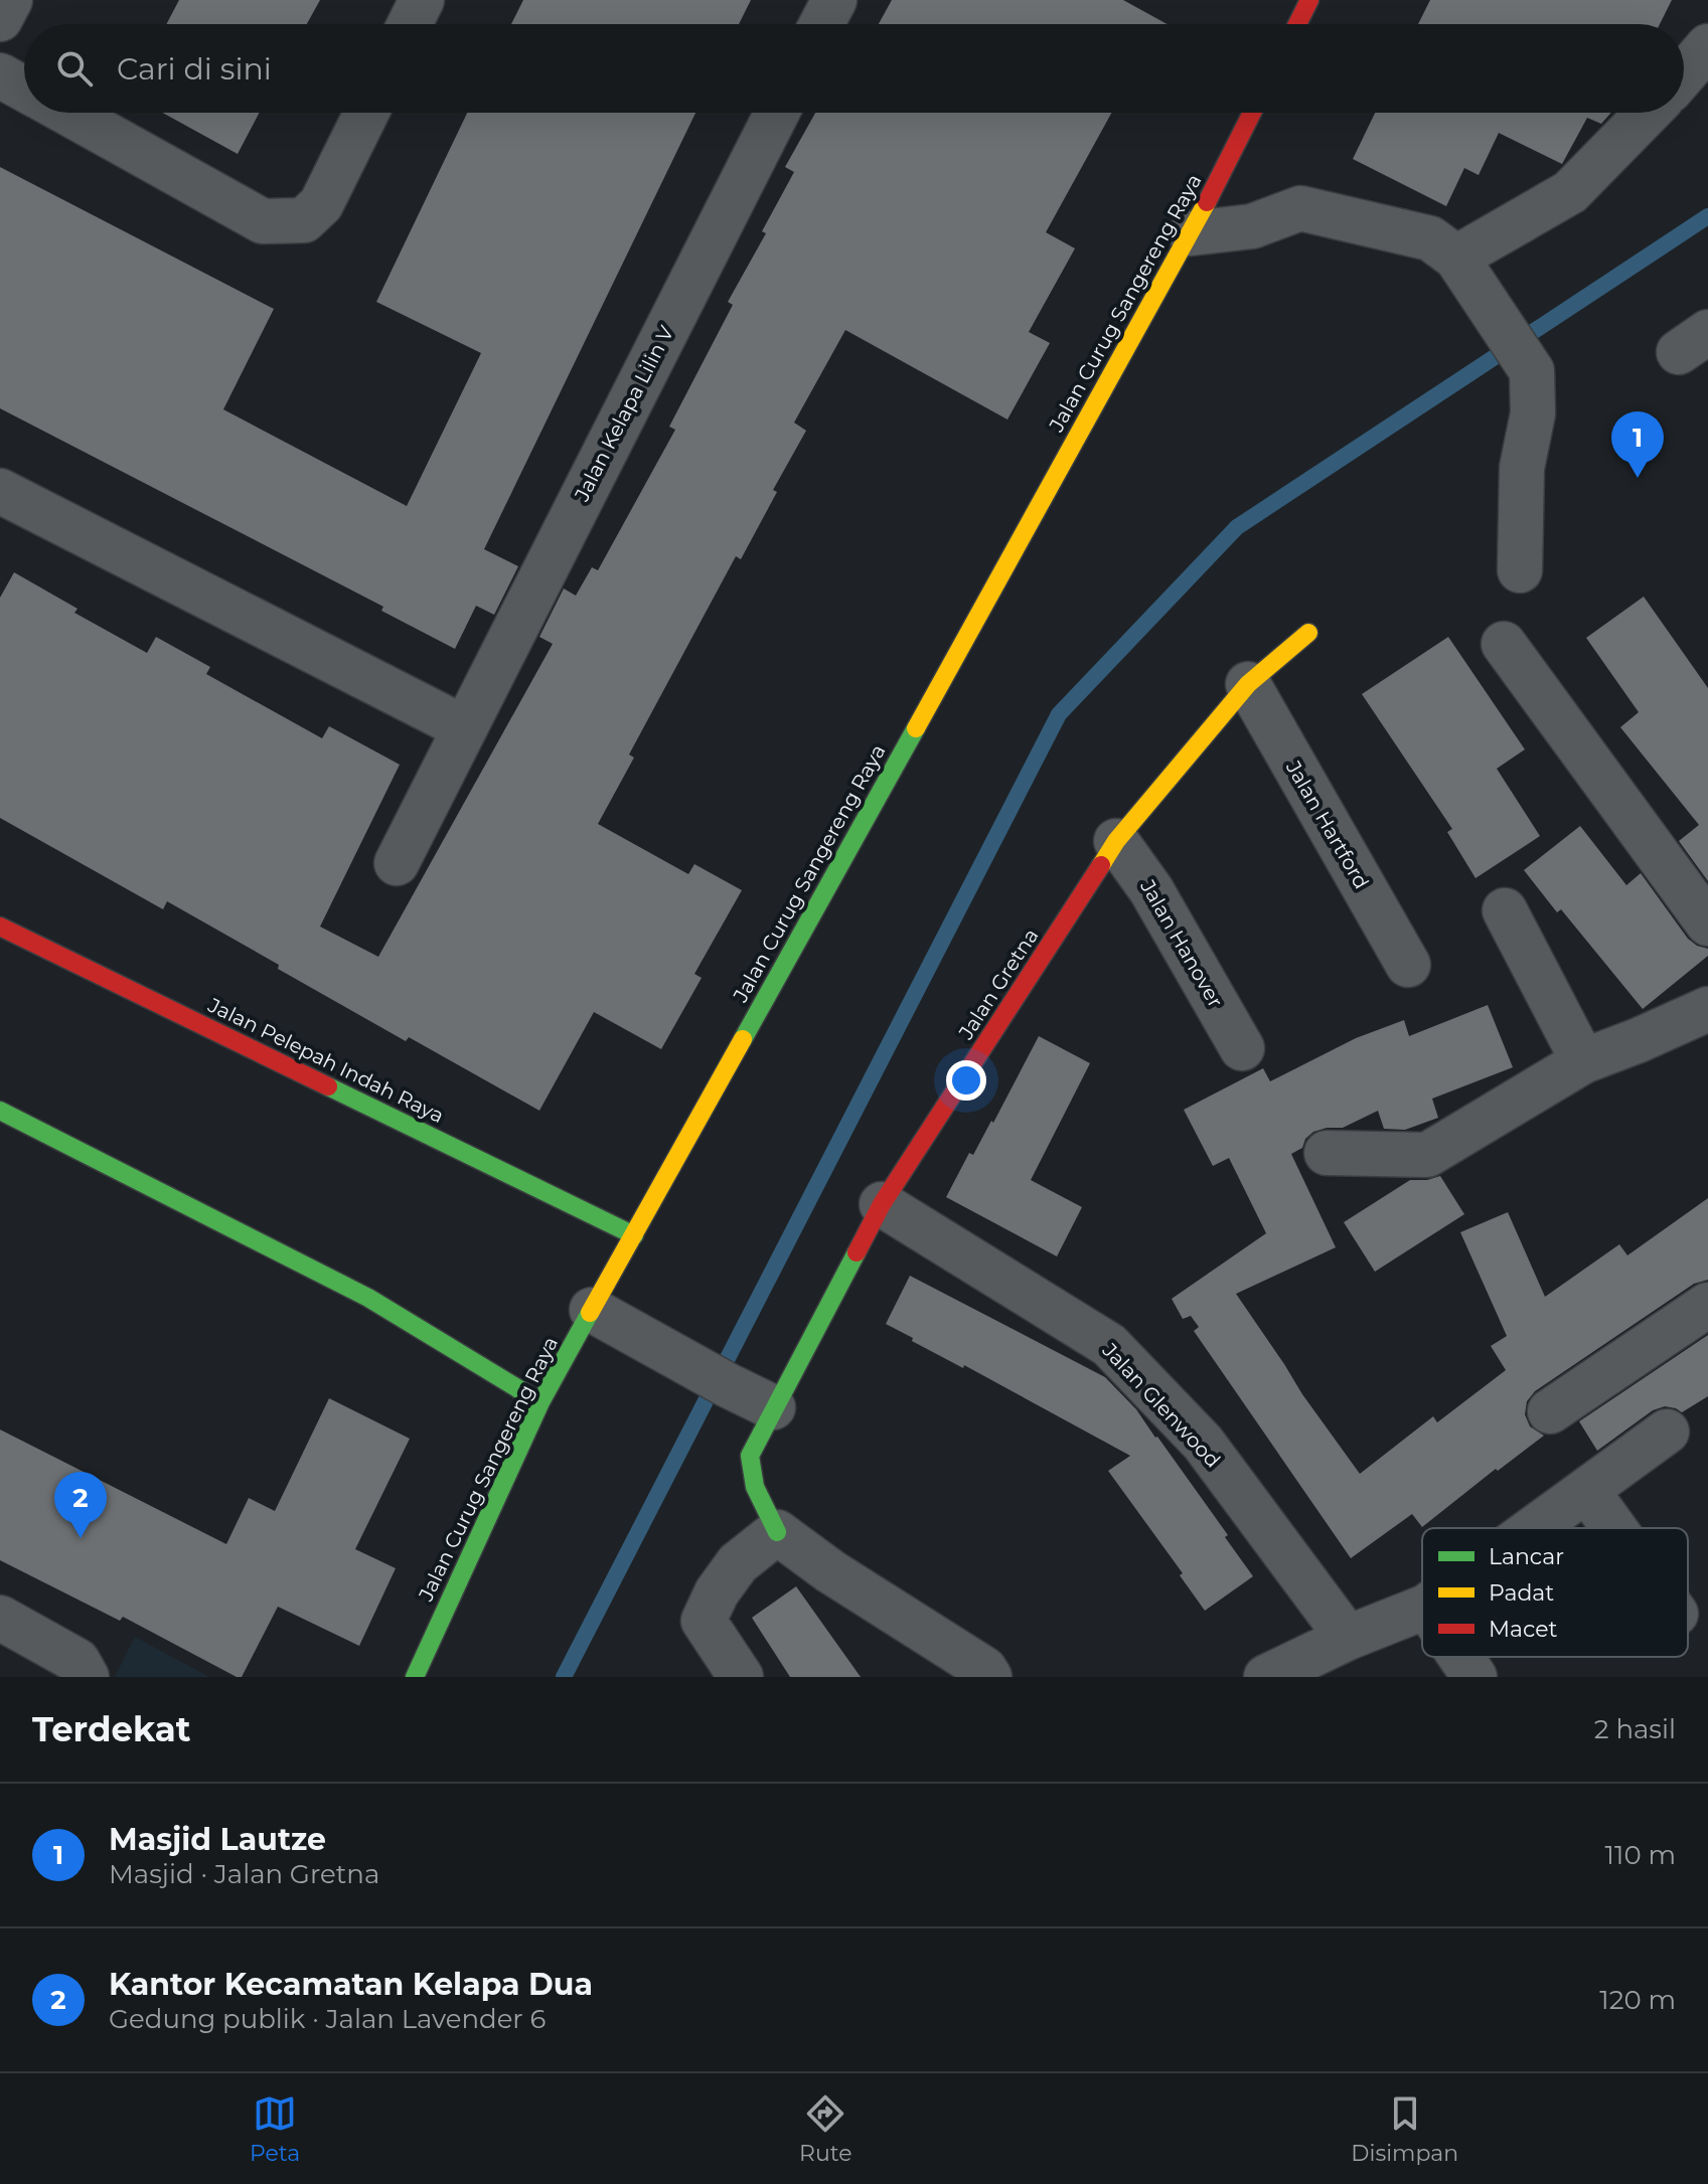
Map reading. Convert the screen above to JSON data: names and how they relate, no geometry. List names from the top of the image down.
{
  "streets": {
    "street": [
      "Jalan Curug Sangereng Raya",
      "Jalan Kelapa Lilin V",
      "Jalan Hartford",
      "Jalan Hanover",
      "Jalan Gretna",
      "Jalan Pelepah Indah Raya",
      "Jalan Glenwood"
    ]
  },
  "crossings": [
    ["Jalan Curug Sangereng Raya", "Jalan Pelepah Indah Raya"],
    ["Jalan Hartford", "Jalan Gretna"],
    ["Jalan Hanover", "Jalan Gretna"],
    ["Jalan Gretna", "Jalan Glenwood"]
  ],
  "legend": ["Lancar", "Padat", "Macet"],
  "page": {
    "search": "Cari di sini",
    "pins": ["1", "2"],
    "heading": ["Terdekat", "2 hasil"],
    "list": [
      {
        "mark": "1",
        "name": "Masjid Lautze",
        "note": "Masjid · Jalan Gretna",
        "value": "110 m"
      },
      {
        "mark": "2",
        "name": "Kantor Kecamatan Kelapa Dua",
        "note": "Gedung publik · Jalan Lavender 6",
        "value": "120 m"
      }
    ],
    "nav": ["Peta", "Rute", "Disimpan"]
  }
}
